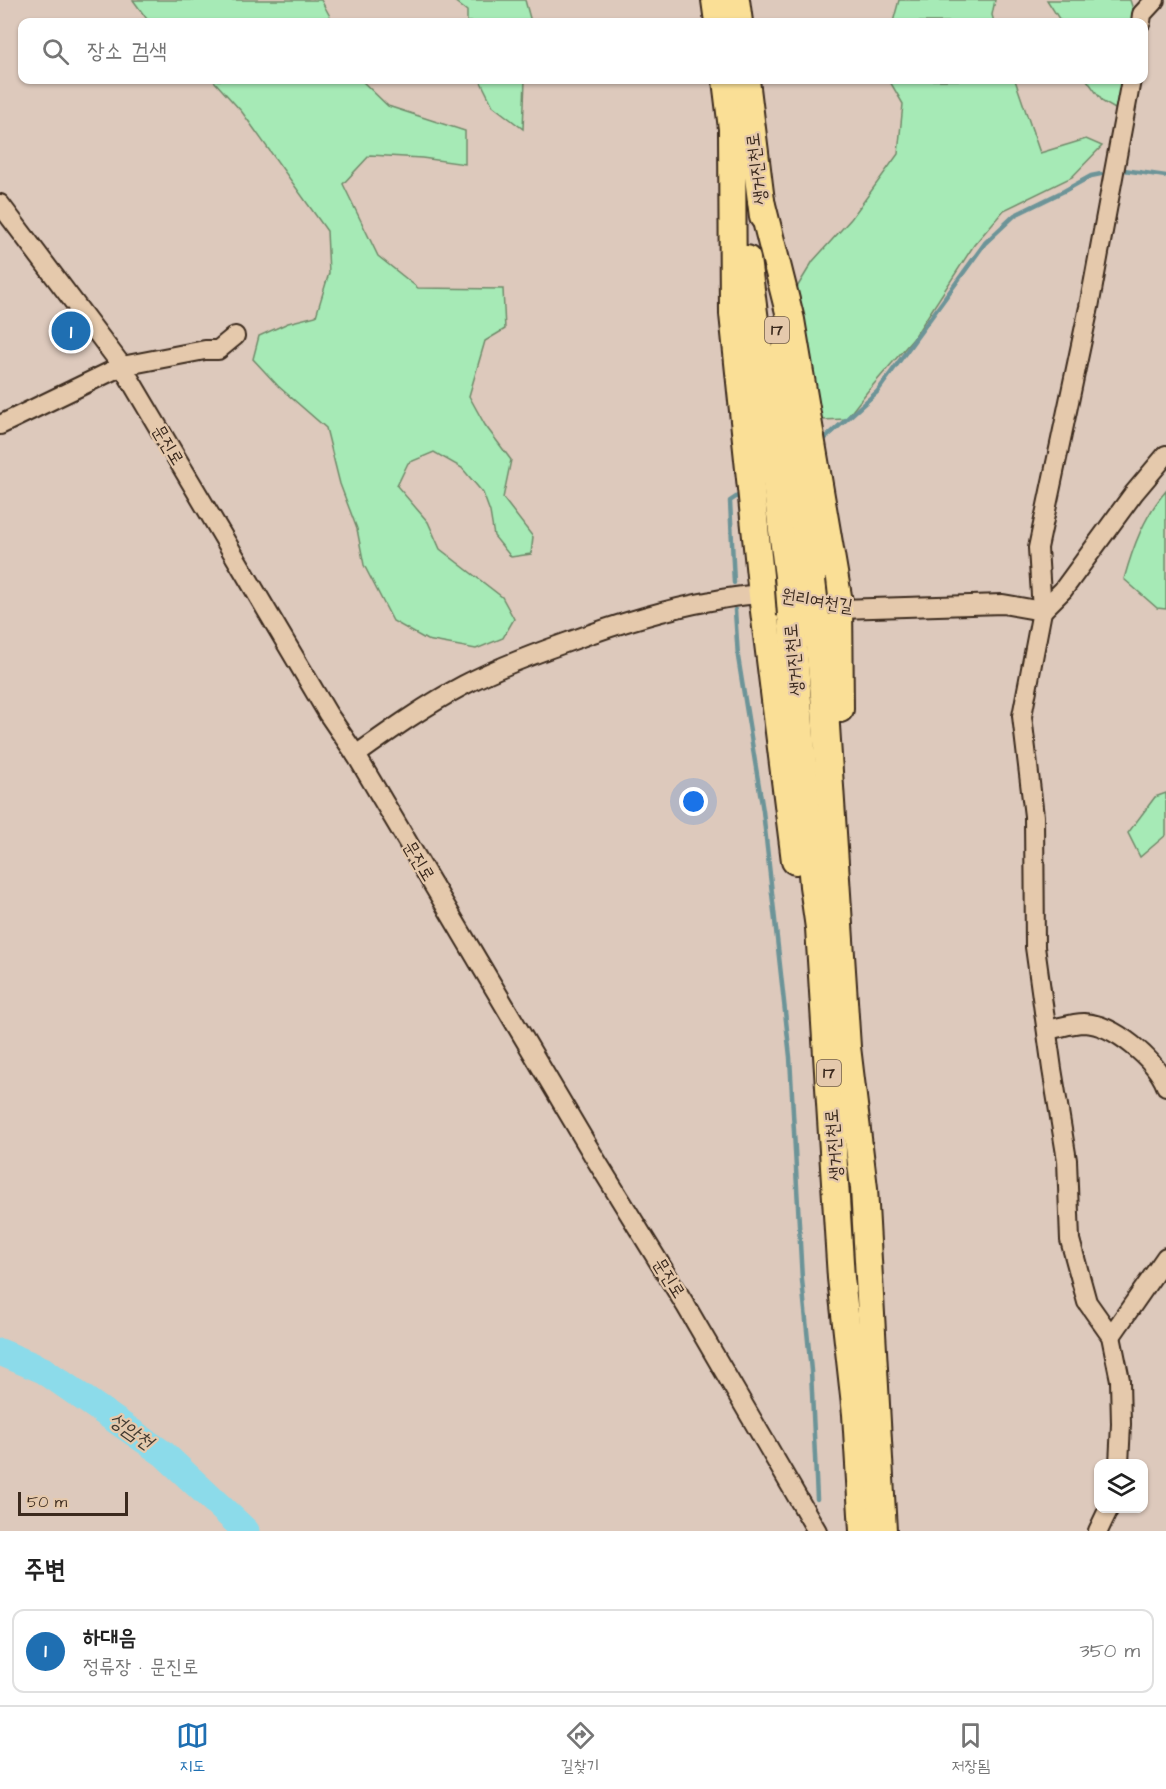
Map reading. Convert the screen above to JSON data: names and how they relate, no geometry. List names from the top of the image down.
{
  "streets": {
    "highway": ["생거진천로", "17"],
    "street": ["문진로", "원리여천길"]
  },
  "crossings": [
    ["생거진천로", "17"],
    ["생거진천로", "원리여천길"],
    ["17", "원리여천길"],
    ["문진로", "원리여천길"]
  ],
  "water": ["성암천"],
  "scale_bar": "50 m",
  "page": {
    "search": "장소 검색",
    "pins": "1",
    "scale": "50 m",
    "heading": "주변",
    "list": [
      {
        "mark": "1",
        "name": "하대음",
        "note": "정류장 · 문진로",
        "value": "350 m"
      }
    ],
    "nav": ["지도", "길찾기", "저장됨"]
  }
}
